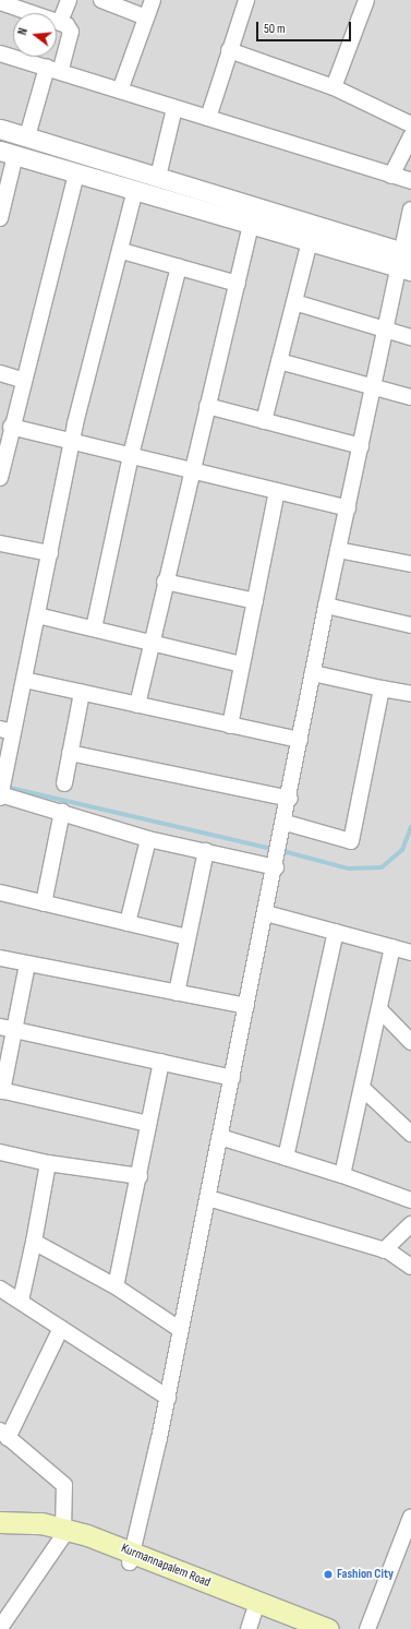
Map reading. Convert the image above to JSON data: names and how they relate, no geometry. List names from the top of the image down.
{
  "streets": {
    "main road": ["Kurmannapalem Road"]
  },
  "places": ["Fashion City"],
  "scale_bar": "50 m",
  "north": "left"
}
